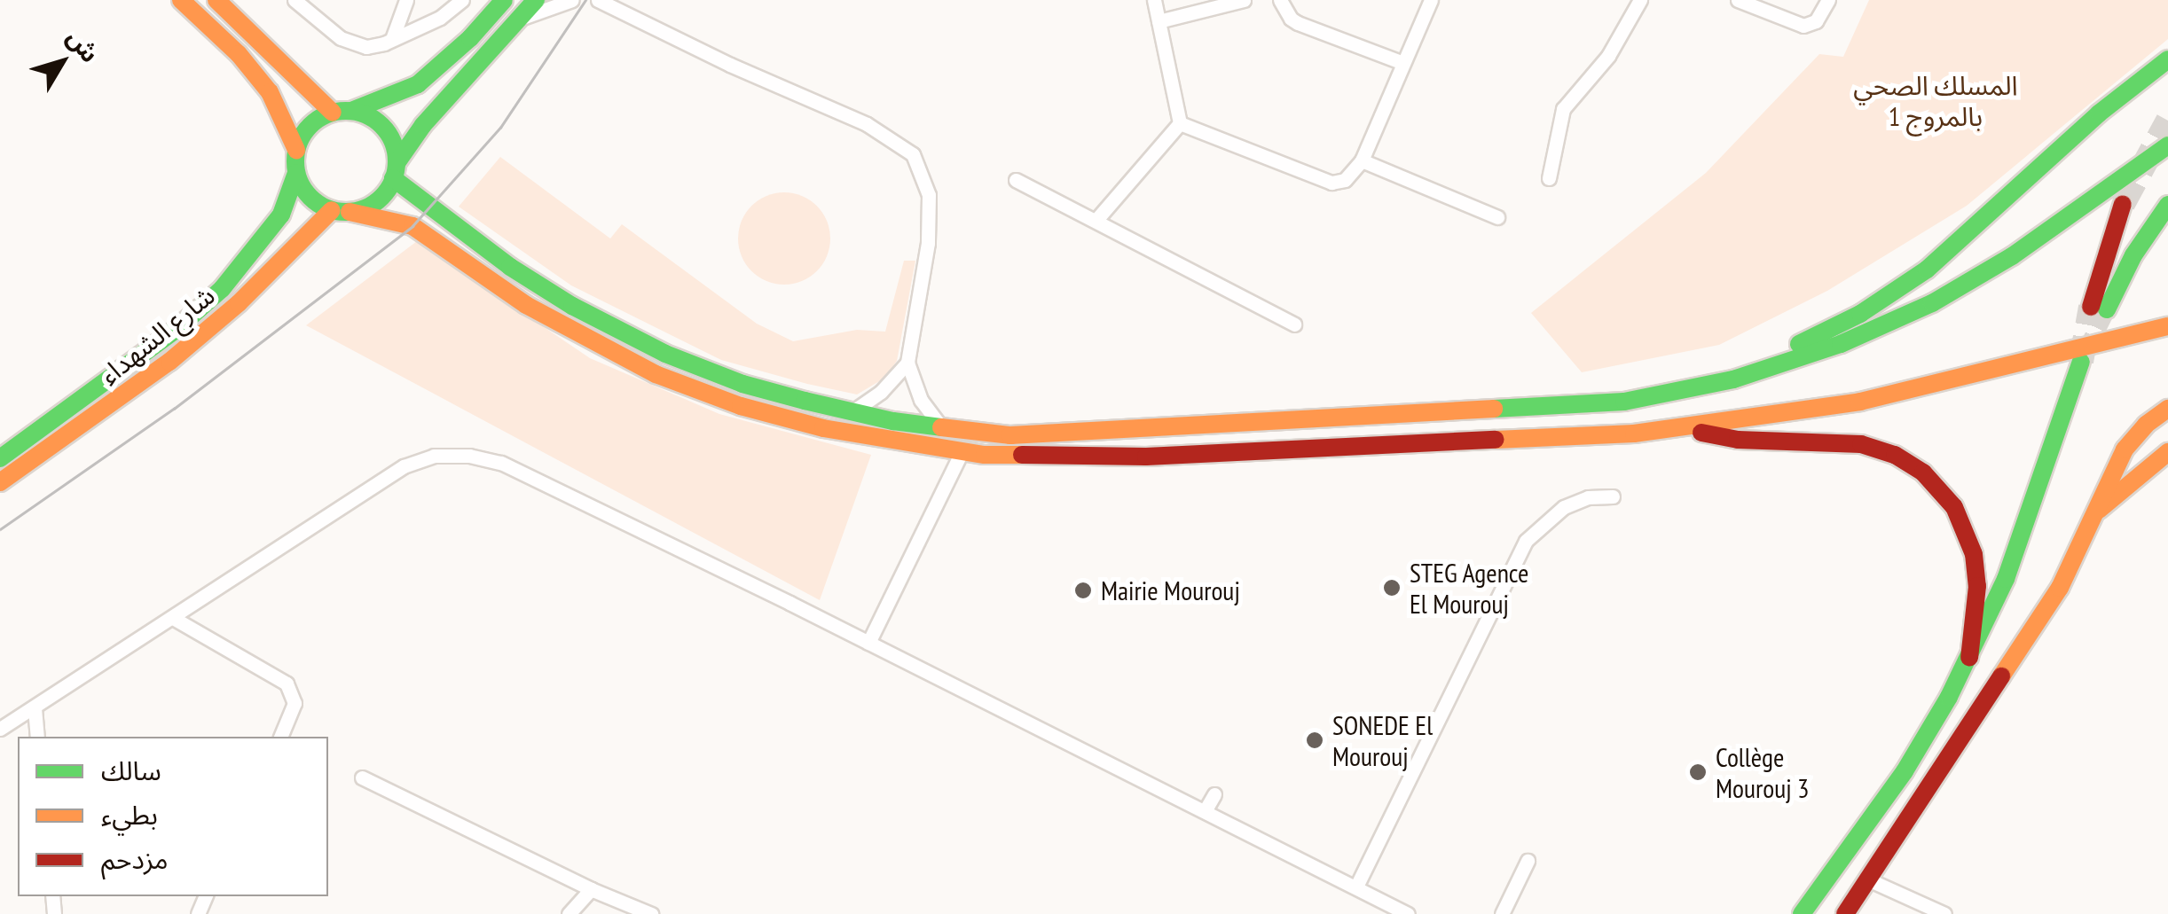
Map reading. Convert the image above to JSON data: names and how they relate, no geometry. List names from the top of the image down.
{
  "streets": {
    "main road": ["شارع الشهداء"]
  },
  "parks": ["المسلك الصحي بالمروج 1"],
  "places": [
    "STEG Agence El Mourouj",
    "Mairie Mourouj",
    "SONEDE El Mourouj",
    "Collège Mourouj 3"
  ],
  "legend": ["سالك", "بطيء", "مزدحم"],
  "north": "top right"
}
